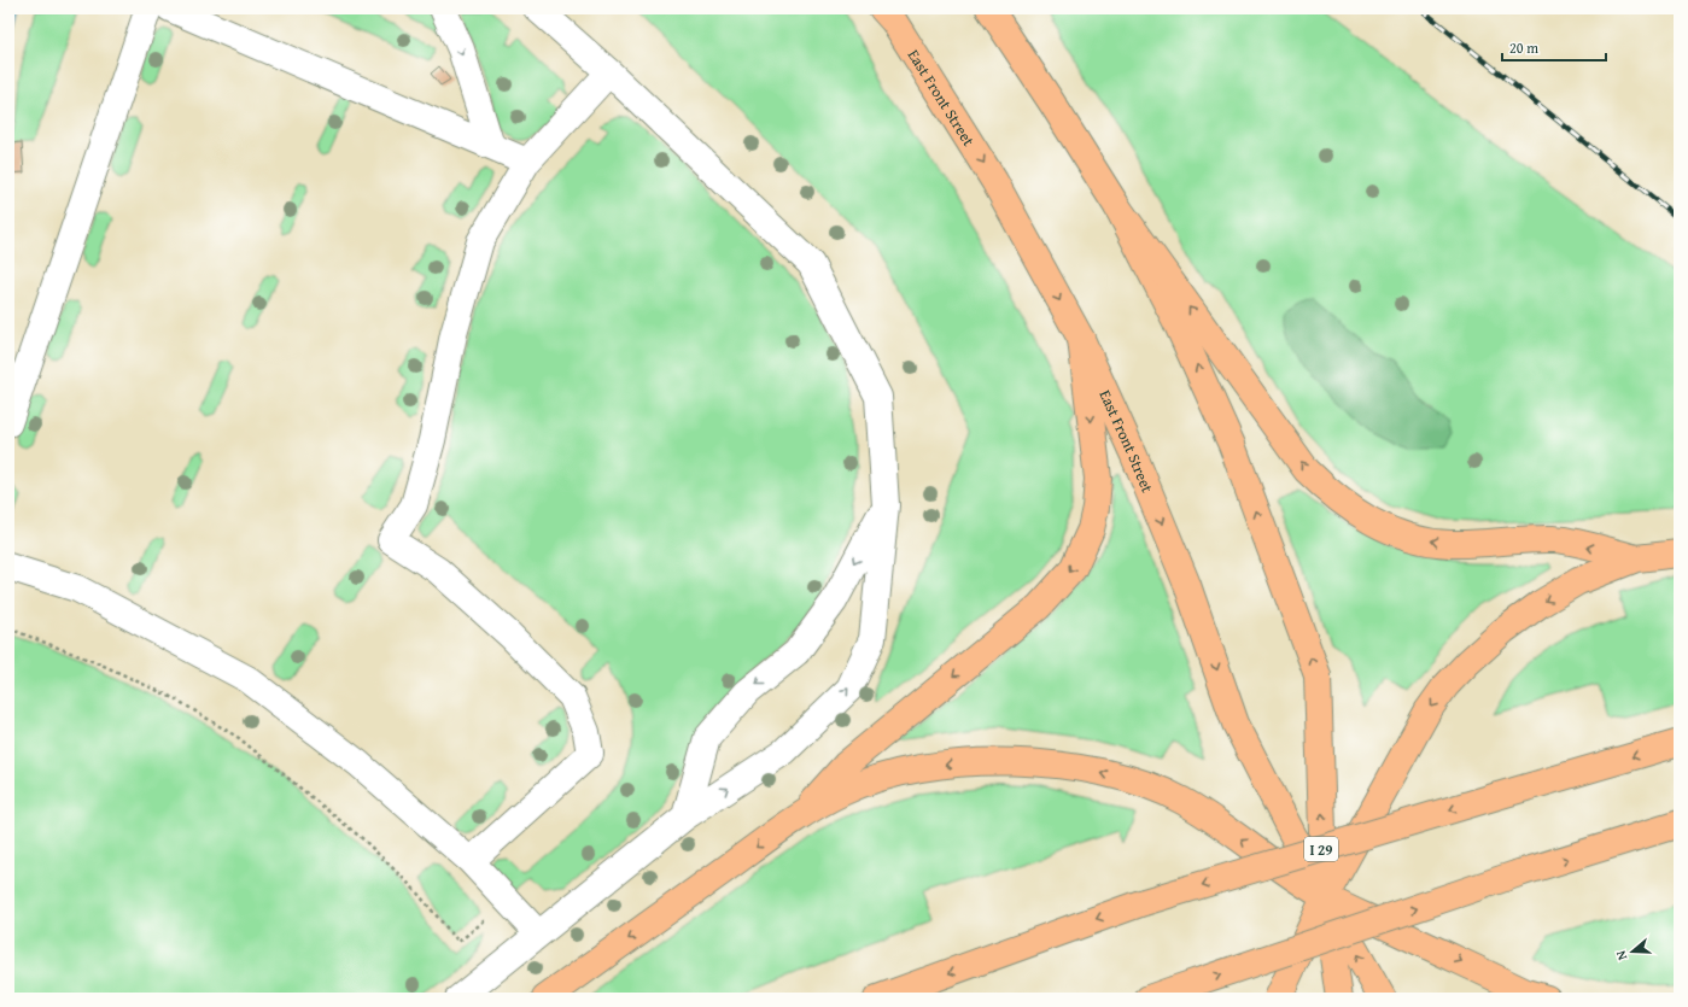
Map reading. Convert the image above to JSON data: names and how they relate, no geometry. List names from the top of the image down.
{
  "streets": {
    "main road": ["East Front Street", "I 29"]
  },
  "scale_bar": "20 m",
  "north": "left"
}
